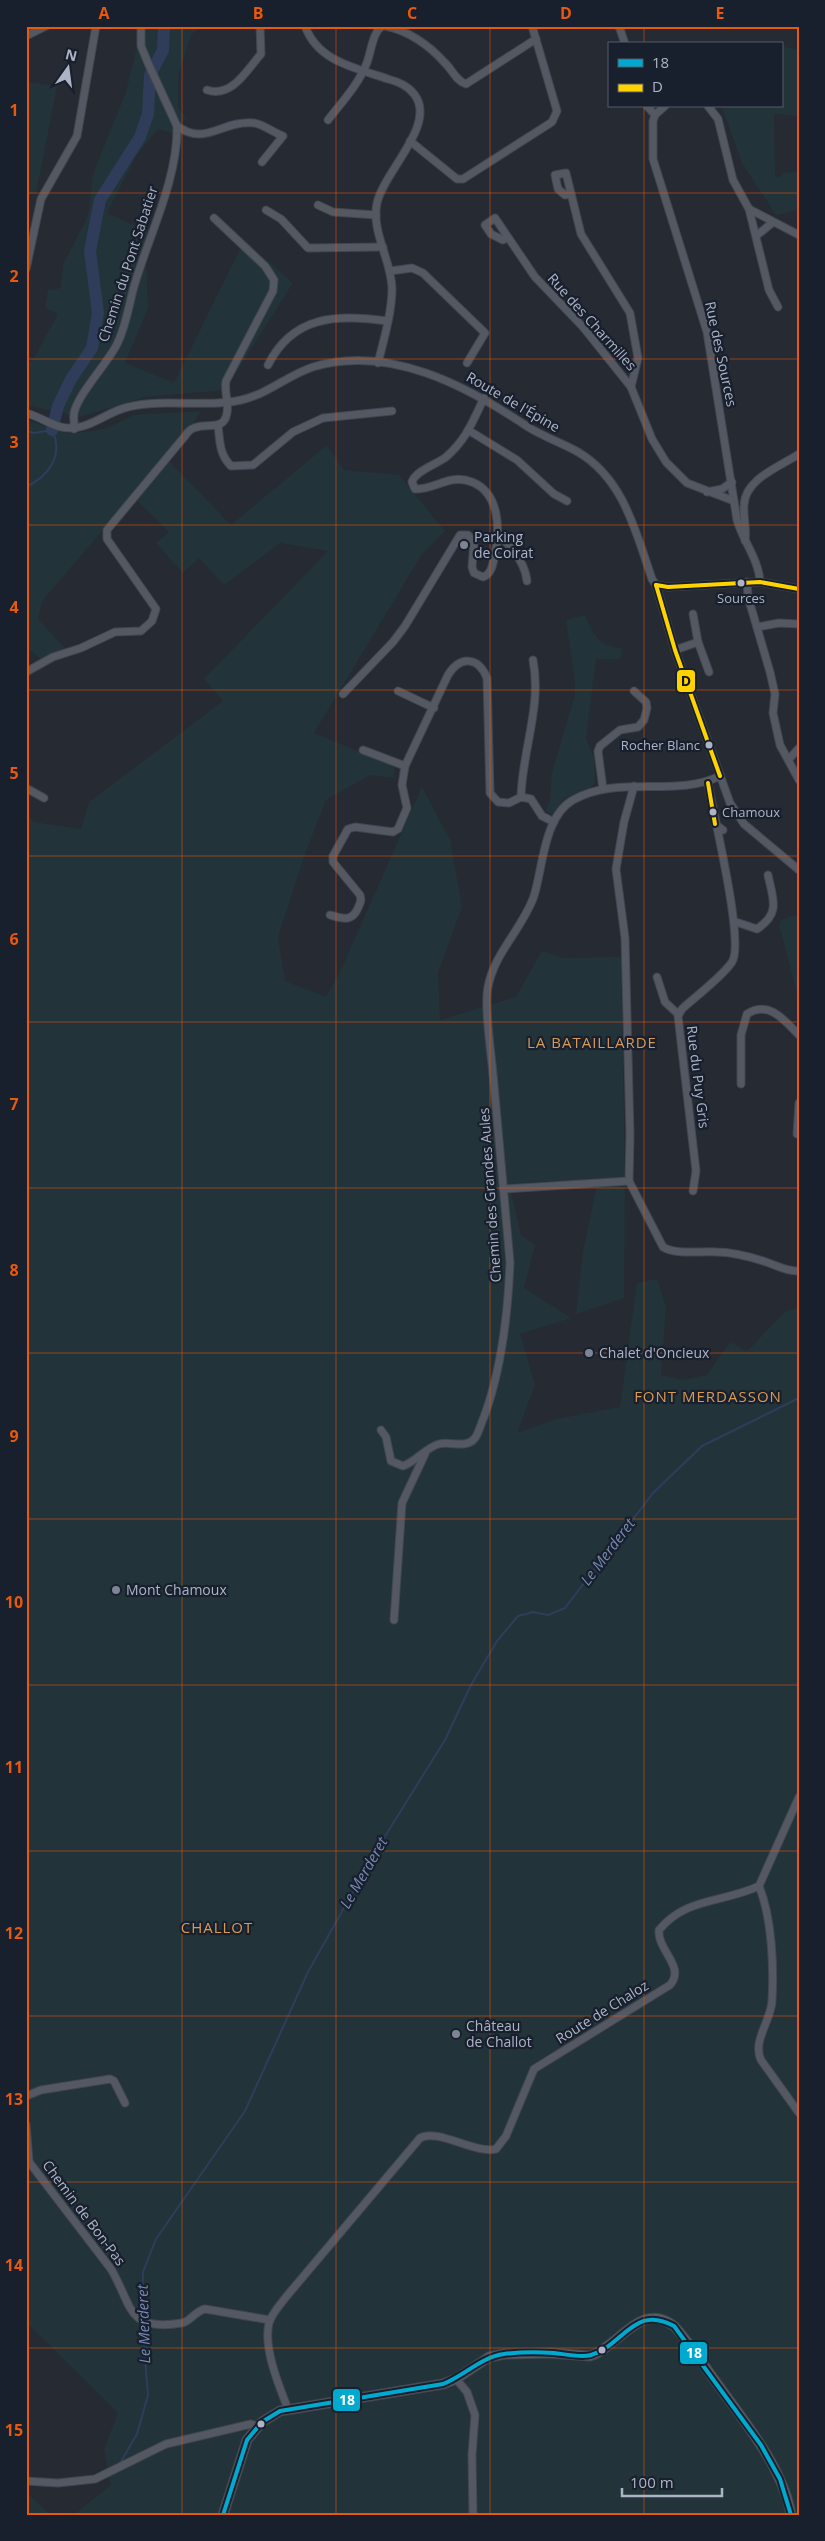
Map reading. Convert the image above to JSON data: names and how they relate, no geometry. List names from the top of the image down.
{
  "streets": {
    "street": [
      "Chemin du Pont Sabatier",
      "Rue des Charmilles",
      "Rue des Sources",
      "Route de l'Épine",
      "Rue du Puy Gris",
      "Chemin des Grandes Aules",
      "Route de Chaloz",
      "Chemin de Bon-Pas"
    ]
  },
  "crossings": [
    ["Chemin du Pont Sabatier", "Route de l'Épine"],
    ["Rue des Charmilles", "Rue des Sources"],
    ["Rue du Puy Gris", "Chemin des Grandes Aules"],
    ["Route de Chaloz", "Chemin de Bon-Pas"]
  ],
  "districts": ["LA BATAILLARDE", "FONT MERDASSON", "CHALLOT"],
  "water": ["Le Merderet"],
  "places": [
    "Parking de Coirat",
    "Sources",
    "Rocher Blanc",
    "Chamoux",
    "Chalet d'Oncieux",
    "Mont Chamoux",
    "Château de Challot"
  ],
  "lines": ["transit line D", "transit line 18"],
  "legend": ["18", "D"],
  "scale_bar": "100 m",
  "north": "top",
  "grid": {
    "columns": [
      "A",
      "B",
      "C",
      "D",
      "E"
    ],
    "rows": [
      "1",
      "2",
      "3",
      "4",
      "5",
      "6",
      "7",
      "8",
      "9",
      "10",
      "11",
      "12",
      "13",
      "14",
      "15"
    ]
  }
}
